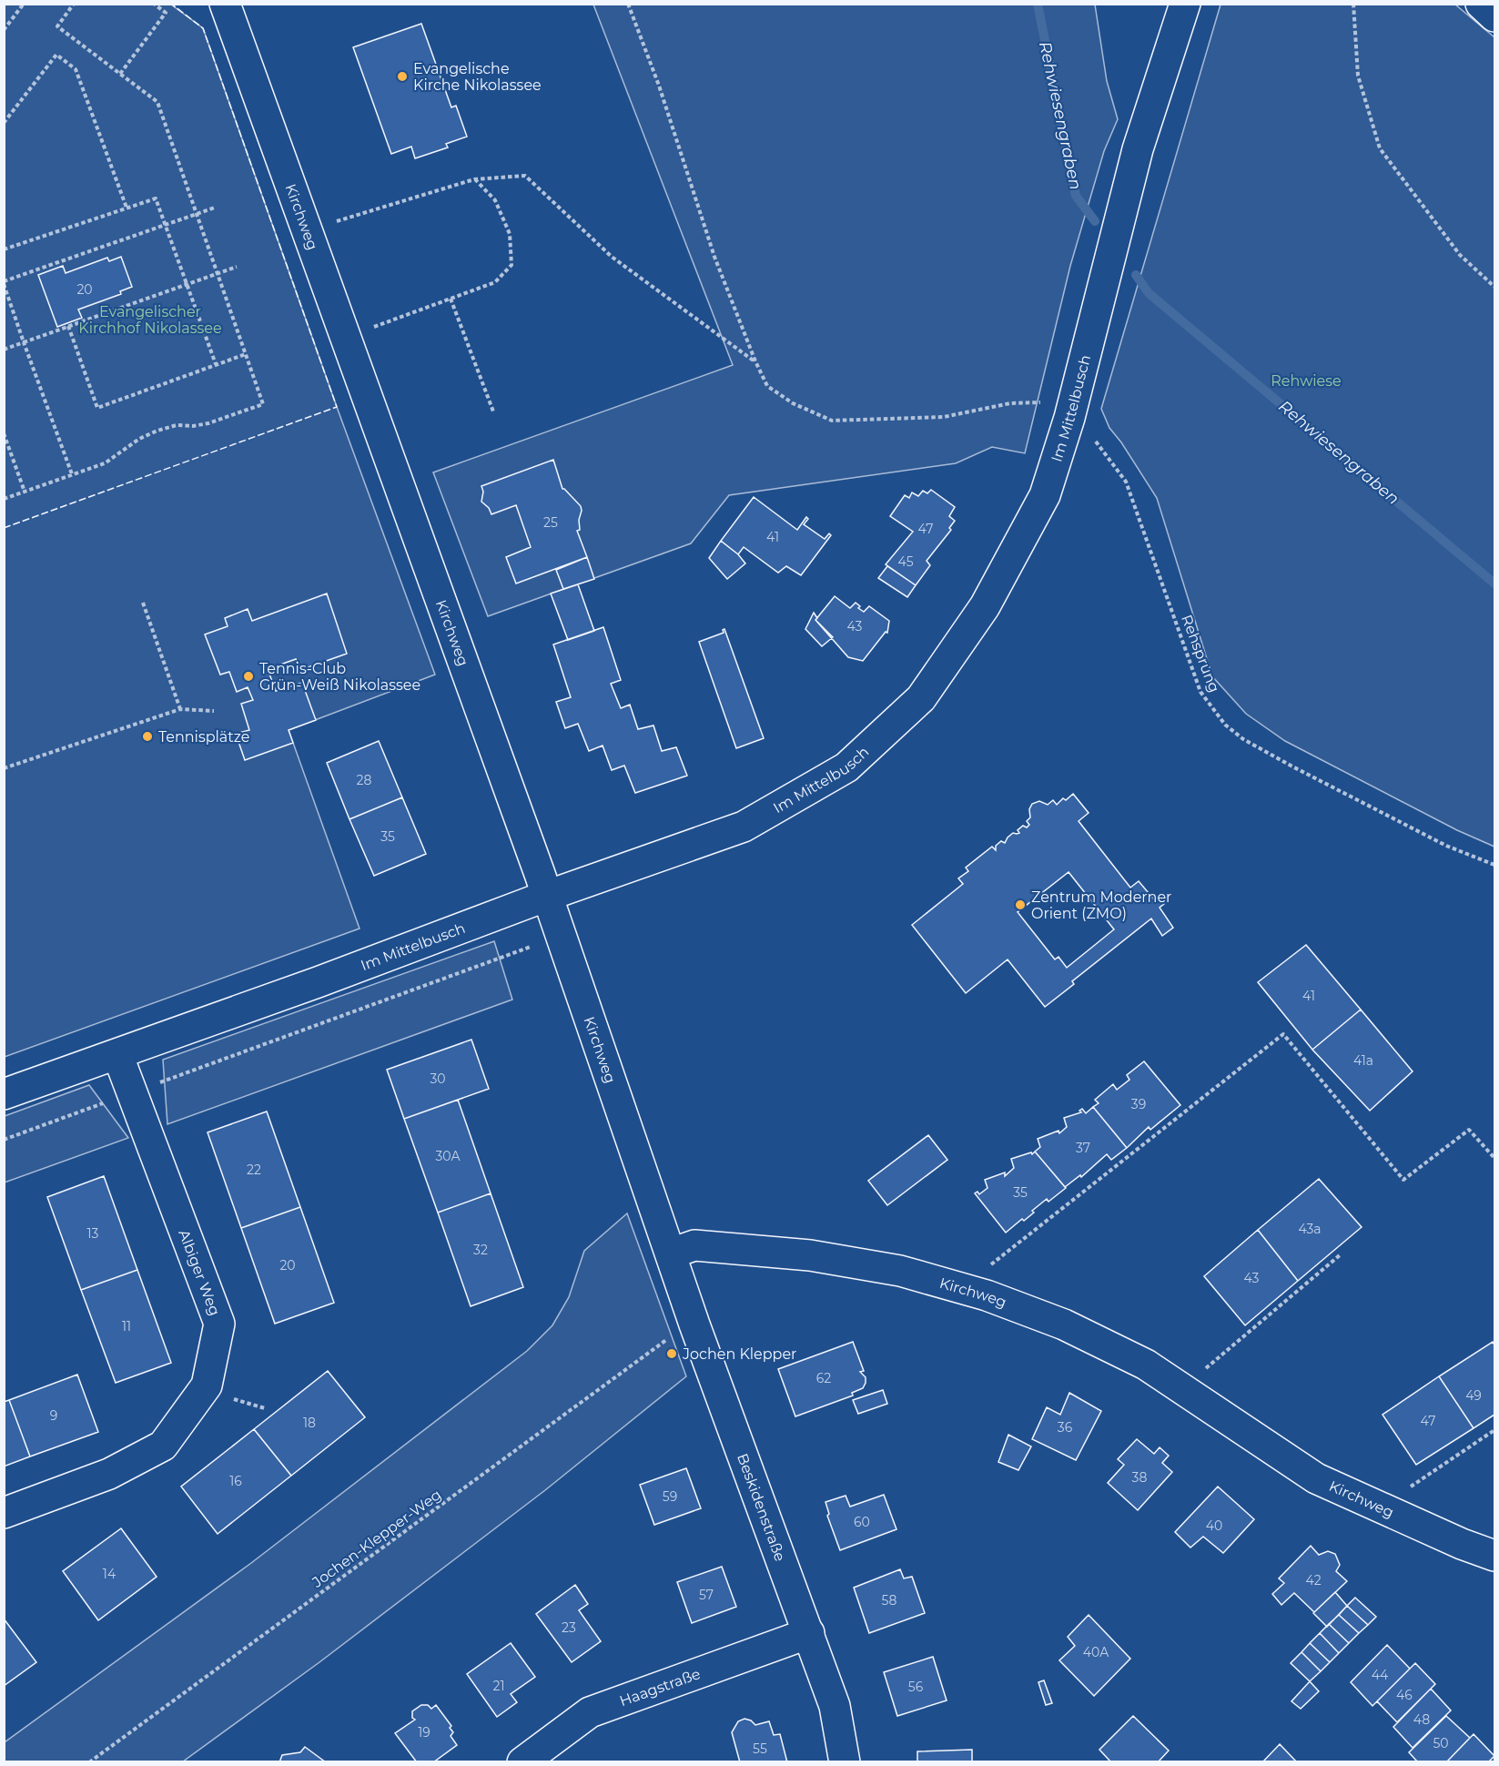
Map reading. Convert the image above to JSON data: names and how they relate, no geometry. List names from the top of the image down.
{
  "streets": {
    "street": [
      "Kirchweg",
      "Im Mittelbusch",
      "Albiger Weg",
      "Beskidenstraße",
      "Haagstraße"
    ],
    "path": ["Rehsprung", "Jochen-Klepper-Weg"]
  },
  "crossings": [
    ["Kirchweg", "Im Mittelbusch"],
    ["Kirchweg", "Beskidenstraße"],
    ["Im Mittelbusch", "Albiger Weg"],
    ["Beskidenstraße", "Haagstraße"]
  ],
  "water": ["Rehwiesengraben"],
  "parks": ["Evangelischer Kirchhof Nikolassee", "Rehwiese"],
  "places": [
    "Evangelische Kirche Nikolassee",
    "Tennis-Club Grün-Weiß Nikolassee",
    "Tennisplätze",
    "Zentrum Moderner Orient (ZMO)",
    "Jochen Klepper"
  ],
  "house_numbers": [
    "20",
    "25",
    "47",
    "41",
    "45",
    "43",
    "28",
    "35",
    "41",
    "41a",
    "30",
    "39",
    "37",
    "30A",
    "22",
    "35",
    "43a",
    "13",
    "32",
    "20",
    "43",
    "11",
    "62",
    "49",
    "9",
    "47",
    "18",
    "36",
    "38",
    "16",
    "59",
    "60",
    "40",
    "14",
    "42",
    "57",
    "58",
    "23",
    "40A",
    "44",
    "21",
    "56",
    "46",
    "48",
    "19",
    "50",
    "55"
  ]
}
